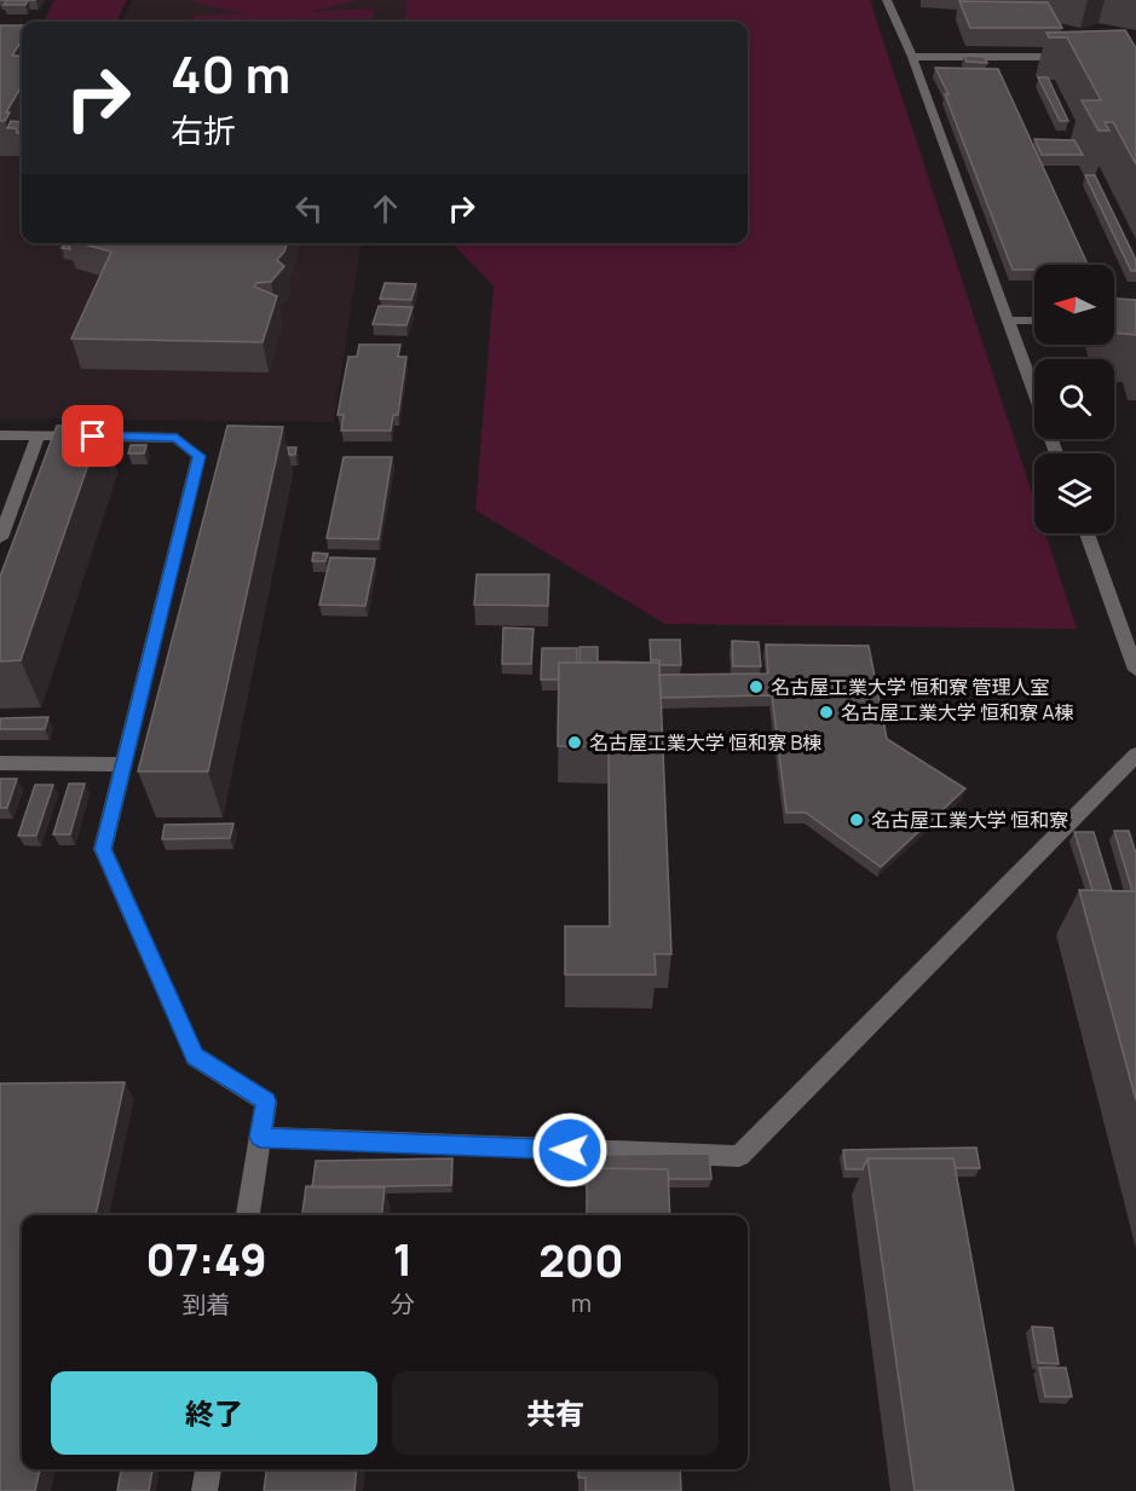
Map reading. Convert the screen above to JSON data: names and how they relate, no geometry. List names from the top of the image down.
{
  "places": [
    "名古屋工業大学 恒和寮 管理人室",
    "名古屋工業大学 恒和寮 A棟",
    "名古屋工業大学 恒和寮 B棟",
    "名古屋工業大学 恒和寮"
  ],
  "north": "left",
  "page": {
    "turn": ["40 m", "右折"],
    "eta": [
      "07:49",
      "到着",
      "1",
      "分",
      "200",
      "m"
    ],
    "buttons": ["終了", "共有"]
  }
}
